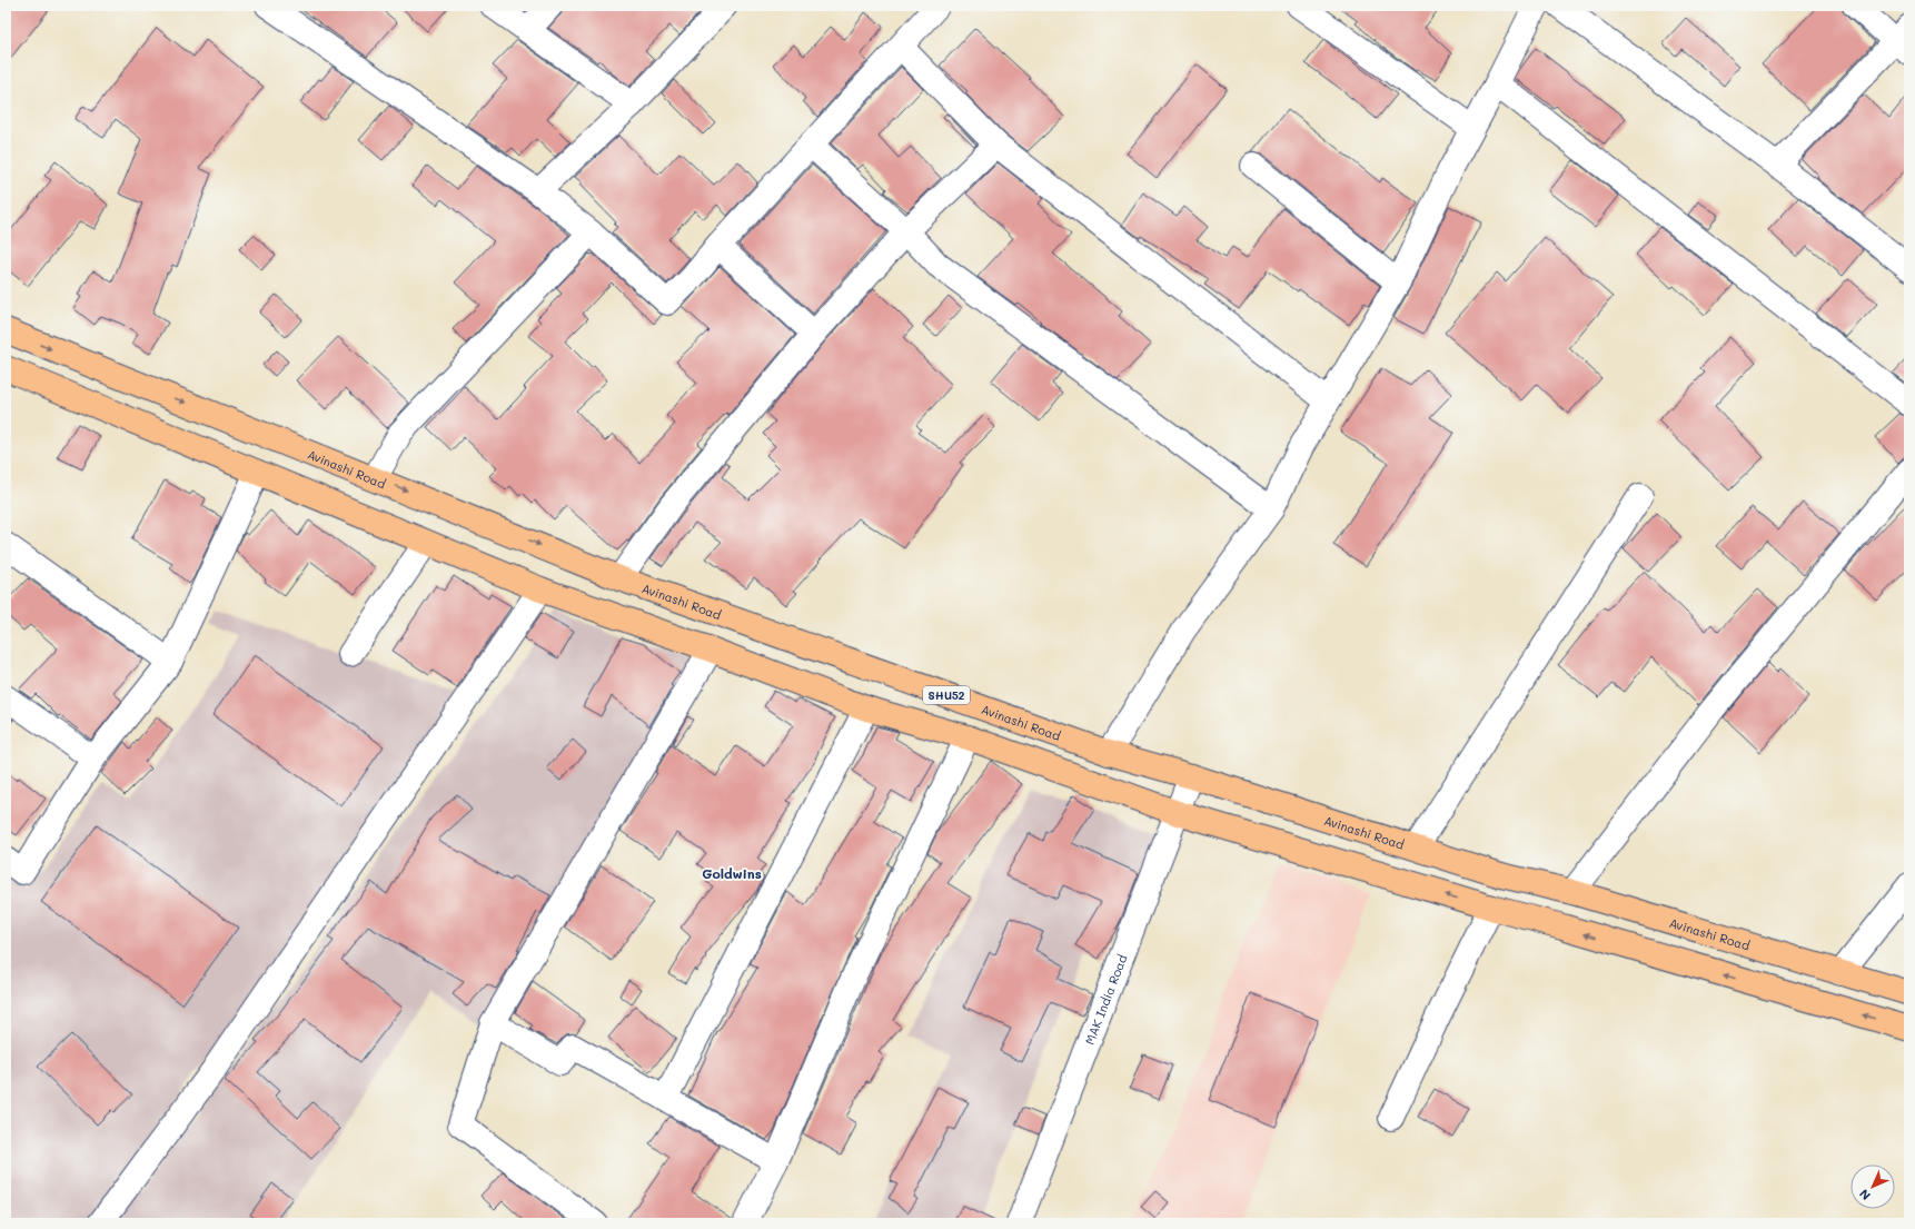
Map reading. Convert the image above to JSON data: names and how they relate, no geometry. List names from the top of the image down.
{
  "streets": {
    "main road": ["Avinashi Road", "SHU52"],
    "street": ["MAK India Road"]
  },
  "crossings": [
    ["Avinashi Road", "MAK India Road"]
  ],
  "districts": ["Goldwins"],
  "north": "bottom left"
}
